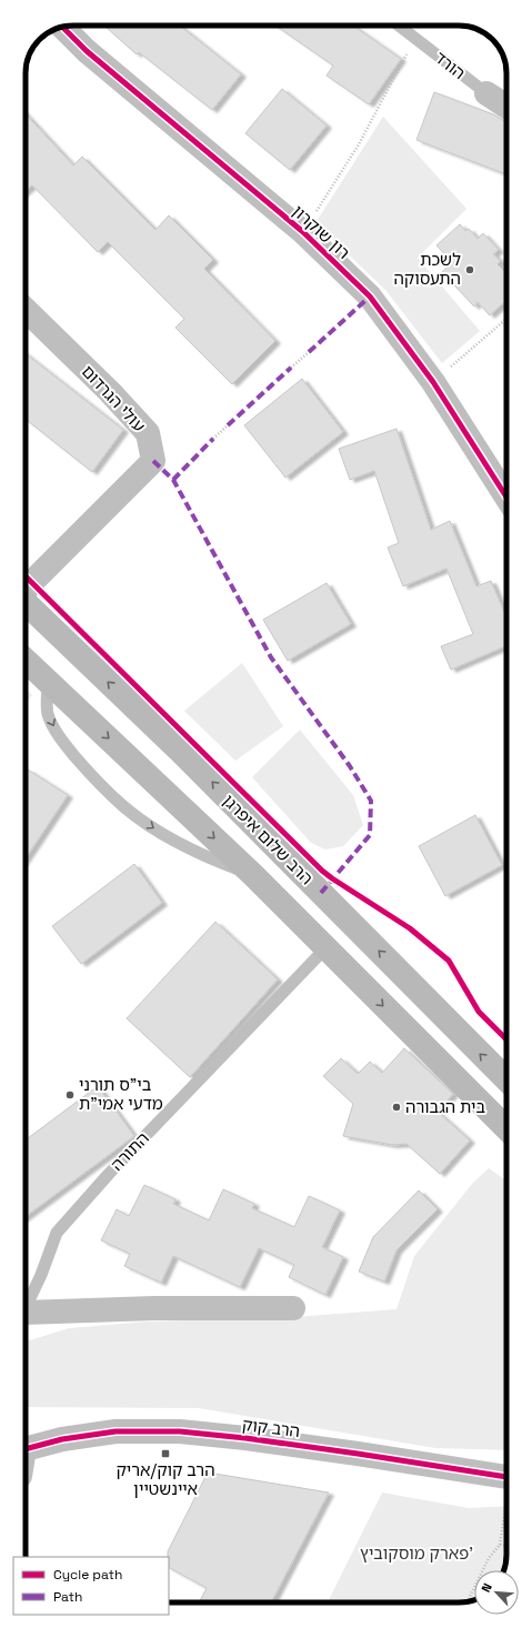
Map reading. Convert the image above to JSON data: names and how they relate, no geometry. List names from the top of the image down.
{
  "streets": {
    "main road": ["הרב שלום איפרגן"],
    "street": [
      "הורד",
      "רון שוקרון",
      "עולי הגרדום",
      "הרב קוק"
    ],
    "lane": ["התורה"]
  },
  "crossings": [
    ["הרב שלום איפרגן", "התורה"]
  ],
  "parks": ["פארק מוסקוביץ'"],
  "places": {
    "other": ["לשכת התעסוקה", "בי\"ס תורני מדעי אמי\"ת", "בית הגבורה"],
    "transit": ["הרב קוק/אריק איינשטיין"]
  },
  "legend": ["Cycle path", "Path"],
  "north": "top left"
}
